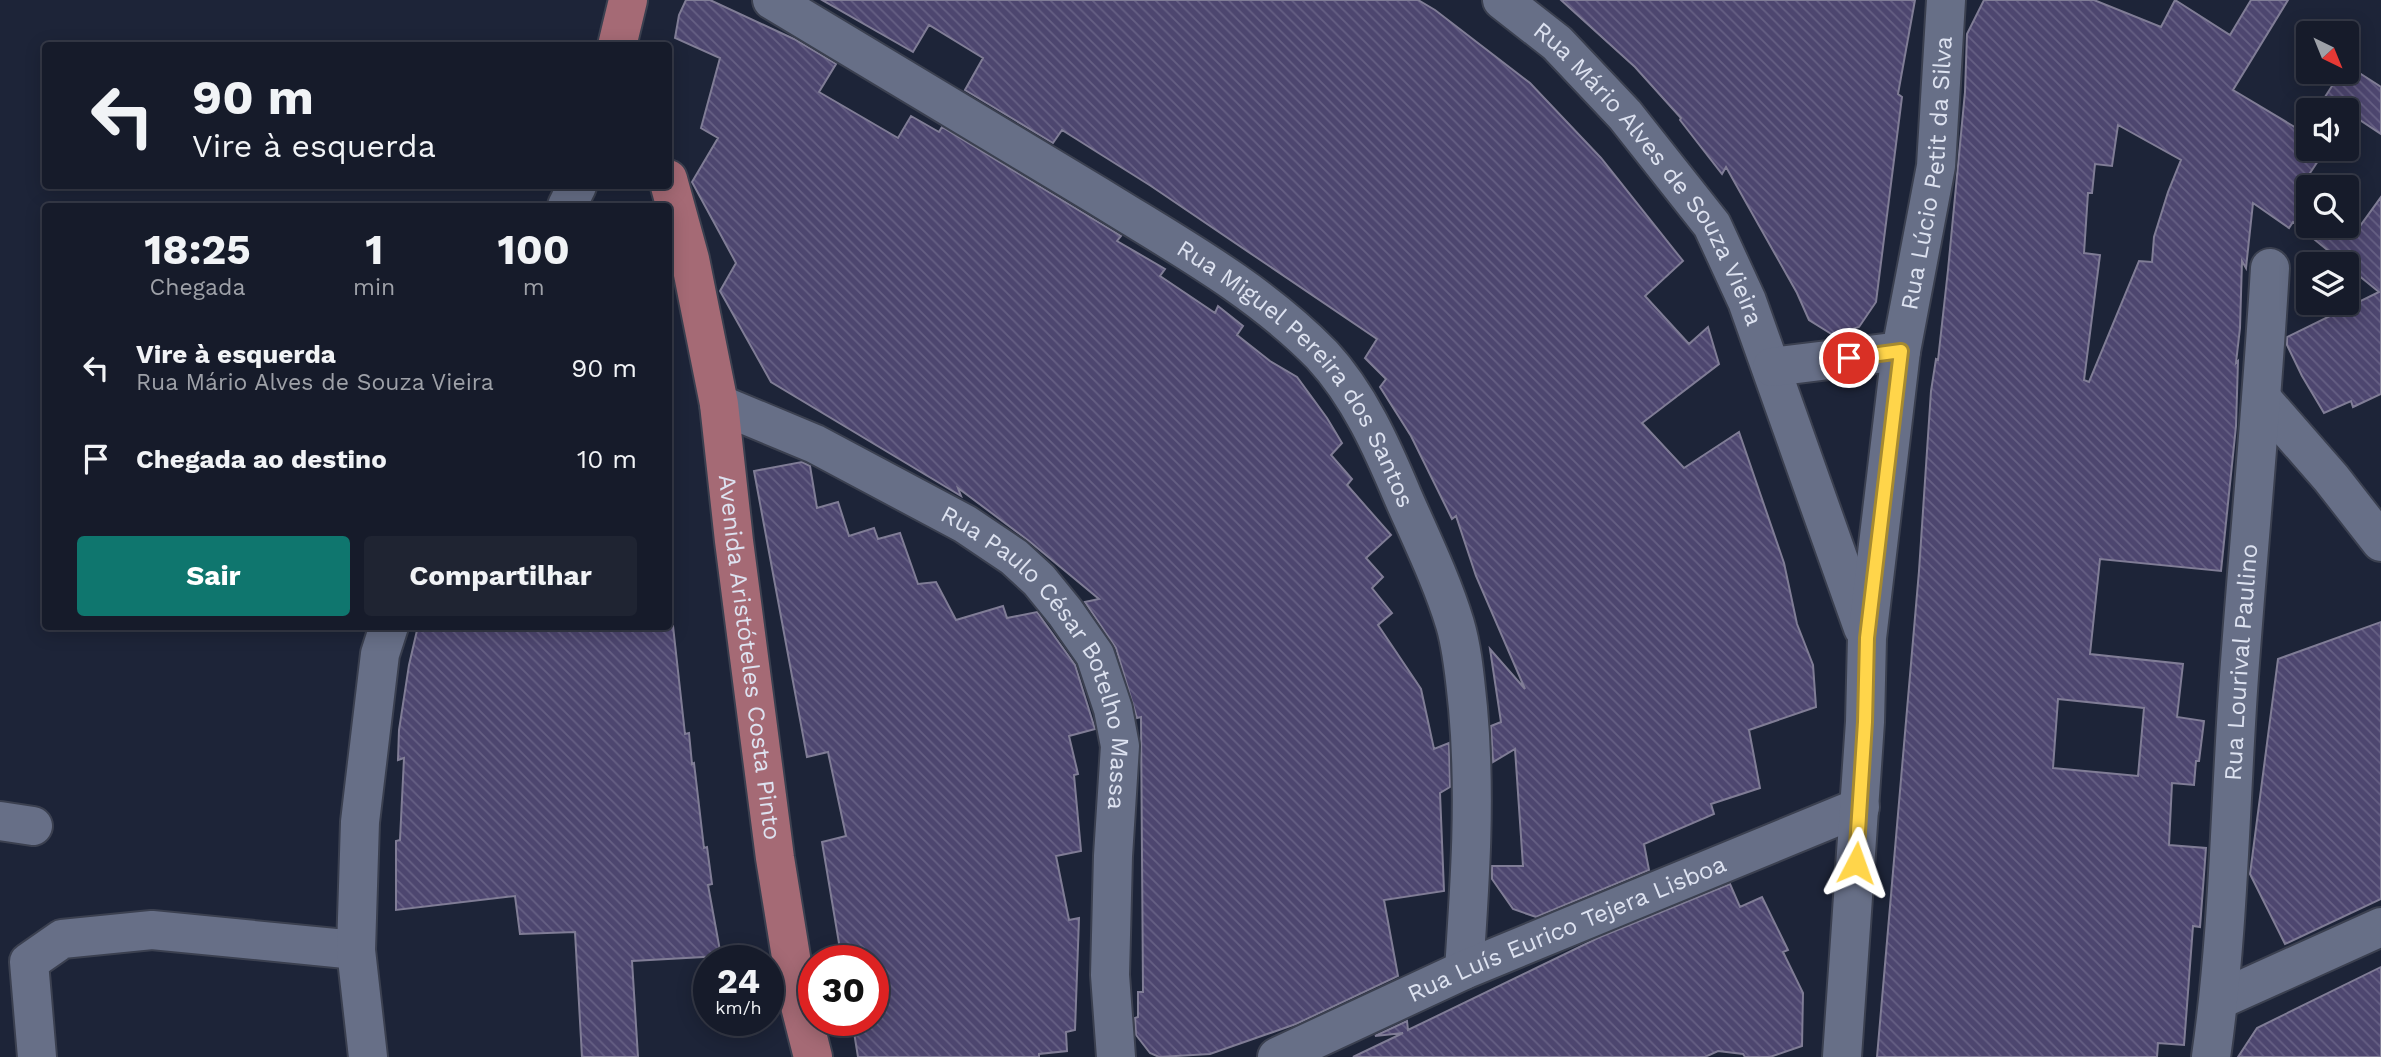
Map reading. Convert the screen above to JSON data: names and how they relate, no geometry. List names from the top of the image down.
{
  "streets": {
    "main road": ["Avenida Aristóteles Costa Pinto"],
    "street": [
      "Rua Lúcio Petit da Silva",
      "Rua Mário Alves de Souza Vieira",
      "Rua Miguel Pereira dos Santos",
      "Rua Lourival Paulino",
      "Rua Paulo César Botelho Massa",
      "Rua Luís Eurico Tejera Lisboa"
    ]
  },
  "crossings": [
    ["Rua Lúcio Petit da Silva", "Rua Mário Alves de Souza Vieira"],
    ["Rua Lúcio Petit da Silva", "Rua Luís Eurico Tejera Lisboa"],
    ["Rua Miguel Pereira dos Santos", "Rua Luís Eurico Tejera Lisboa"],
    ["Avenida Aristóteles Costa Pinto", "Rua Paulo César Botelho Massa"]
  ],
  "north": "bottom right",
  "page": {
    "turn": ["90 m", "Vire à esquerda"],
    "eta": [
      "18:25",
      "Chegada",
      "1",
      "min",
      "100",
      "m"
    ],
    "list": [
      {
        "name": "Vire à esquerda",
        "note": "Rua Mário Alves de Souza Vieira",
        "value": "90 m"
      },
      {
        "name": "Chegada ao destino",
        "value": "10 m"
      }
    ],
    "buttons": ["Sair", "Compartilhar"],
    "speed": "24 km/h",
    "limit": "30"
  }
}
